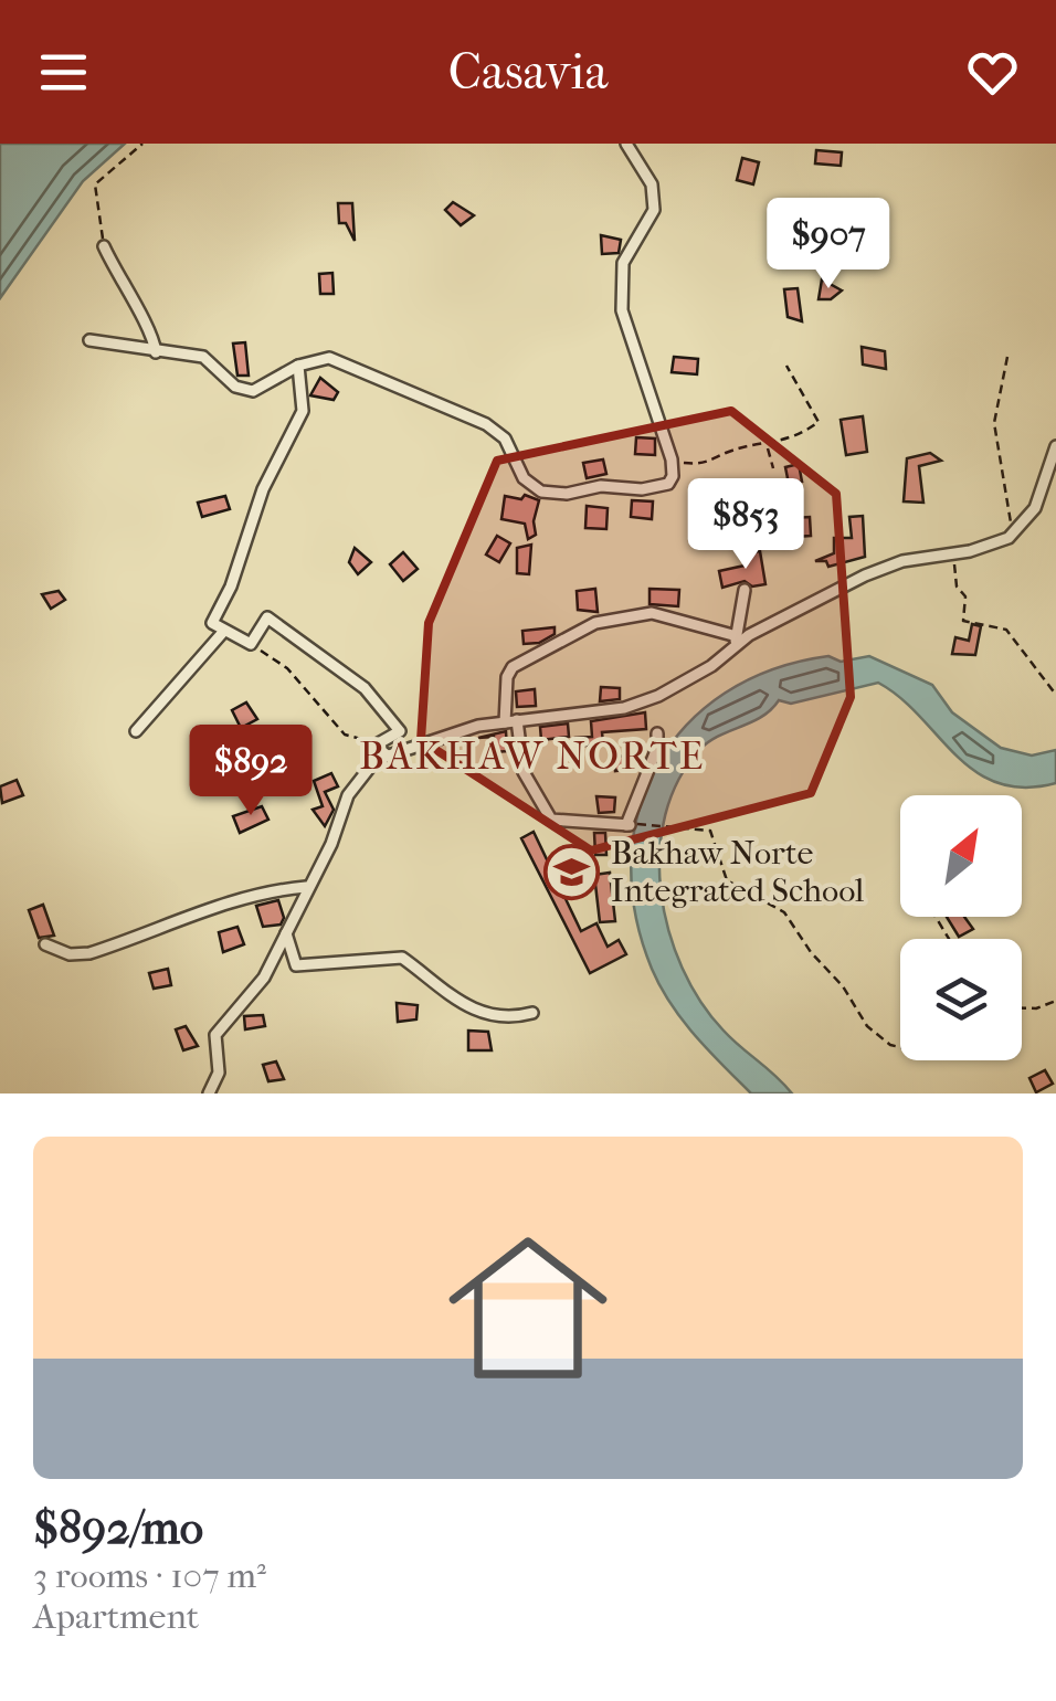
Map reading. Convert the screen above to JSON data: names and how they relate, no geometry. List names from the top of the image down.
{
  "districts": ["BAKHAW NORTE"],
  "places": {
    "school or university": ["Bakhaw Norte Integrated School"]
  },
  "north": "top right",
  "page": {
    "header": "Casavia",
    "price": ["$907", "$853", "$892"],
    "list": [
      {
        "name": "$892/mo",
        "note": "3 rooms · 107 m² · Apartment"
      }
    ]
  }
}
